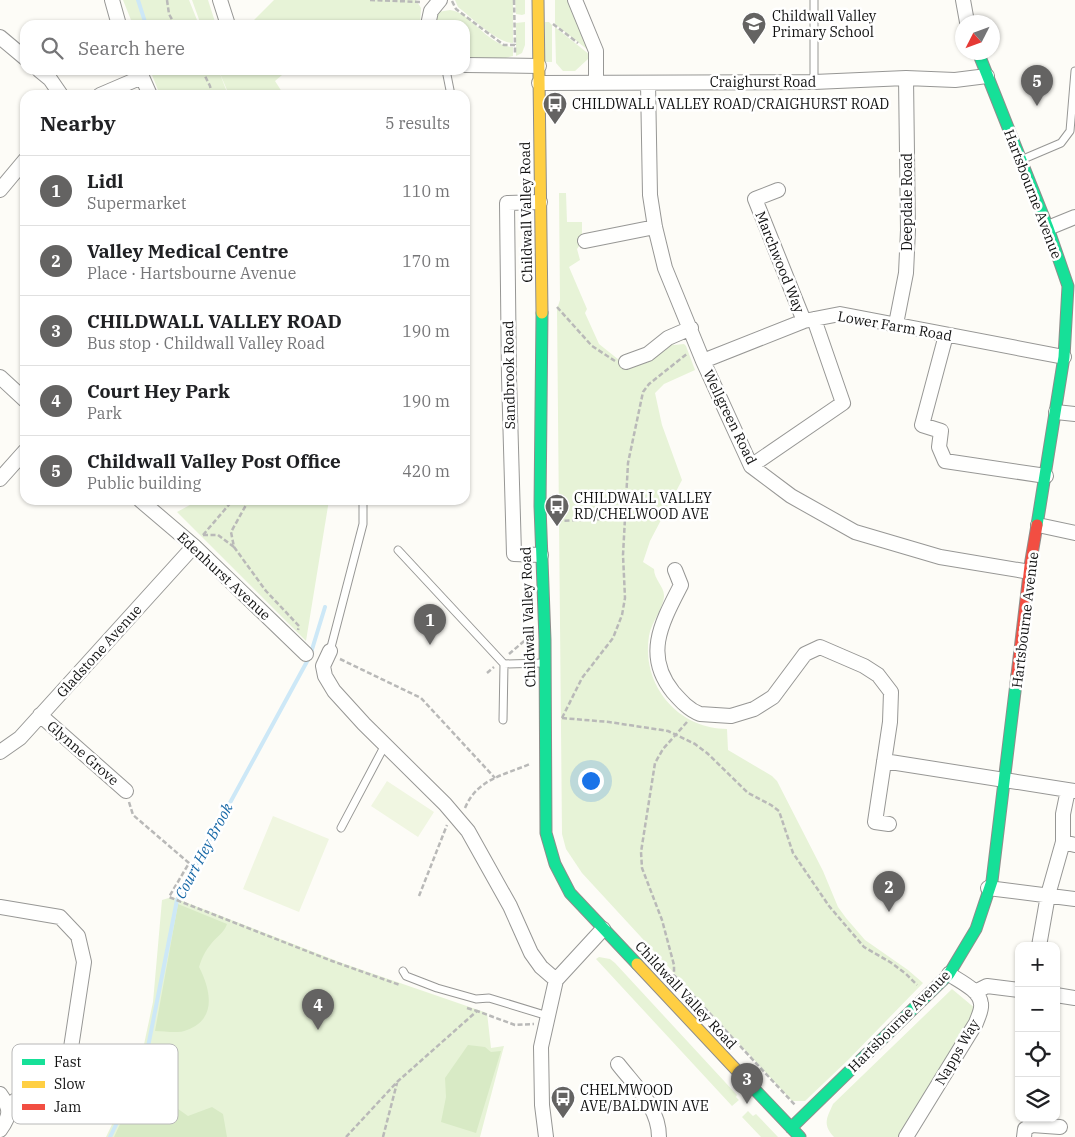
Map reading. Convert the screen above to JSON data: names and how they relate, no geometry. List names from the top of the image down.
{
  "streets": {
    "main road": ["Hartsbourne Avenue", "Childwall Valley Road"],
    "street": [
      "Craighurst Road",
      "Deepdale Road",
      "Marchwood Way",
      "Lower Farm Road",
      "Sandbrook Road",
      "Wellgreen Road",
      "Edenhurst Avenue",
      "Gladstone Avenue",
      "Glynne Grove",
      "Napps Way"
    ]
  },
  "crossings": [
    ["Craighurst Road", "Hartsbourne Avenue"],
    ["Craighurst Road", "Deepdale Road"],
    ["Craighurst Road", "Childwall Valley Road"],
    ["Craighurst Road", "Wellgreen Road"],
    ["Hartsbourne Avenue", "Childwall Valley Road"],
    ["Hartsbourne Avenue", "Lower Farm Road"],
    ["Hartsbourne Avenue", "Wellgreen Road"],
    ["Deepdale Road", "Lower Farm Road"],
    ["Childwall Valley Road", "Sandbrook Road"],
    ["Marchwood Way", "Lower Farm Road"],
    ["Lower Farm Road", "Wellgreen Road"],
    ["Edenhurst Avenue", "Gladstone Avenue"],
    ["Gladstone Avenue", "Glynne Grove"]
  ],
  "water": ["Court Hey Brook"],
  "places": {
    "school or university": ["Childwall Valley Primary School"],
    "bus stop": ["CHILDWALL VALLEY ROAD/CRAIGHURST ROAD", "CHILDWALL VALLEY RD/CHELWOOD AVE", "CHELMWOOD AVE/BALDWIN AVE"]
  },
  "legend": ["Fast", "Slow", "Jam"],
  "north": "bottom left",
  "page": {
    "search": "Search here",
    "pins": [
      "5",
      "1",
      "2",
      "4",
      "3"
    ],
    "heading": ["Nearby", "5 results"],
    "list": [
      {
        "mark": "1",
        "name": "Lidl",
        "note": "Supermarket",
        "value": "110 m"
      },
      {
        "mark": "2",
        "name": "Valley Medical Centre",
        "note": "Place · Hartsbourne Avenue",
        "value": "170 m"
      },
      {
        "mark": "3",
        "name": "CHILDWALL VALLEY ROAD",
        "note": "Bus stop · Childwall Valley Road",
        "value": "190 m"
      },
      {
        "mark": "4",
        "name": "Court Hey Park",
        "note": "Park",
        "value": "190 m"
      },
      {
        "mark": "5",
        "name": "Childwall Valley Post Office",
        "note": "Public building",
        "value": "420 m"
      }
    ],
    "map_buttons": ["+", "−"]
  }
}
